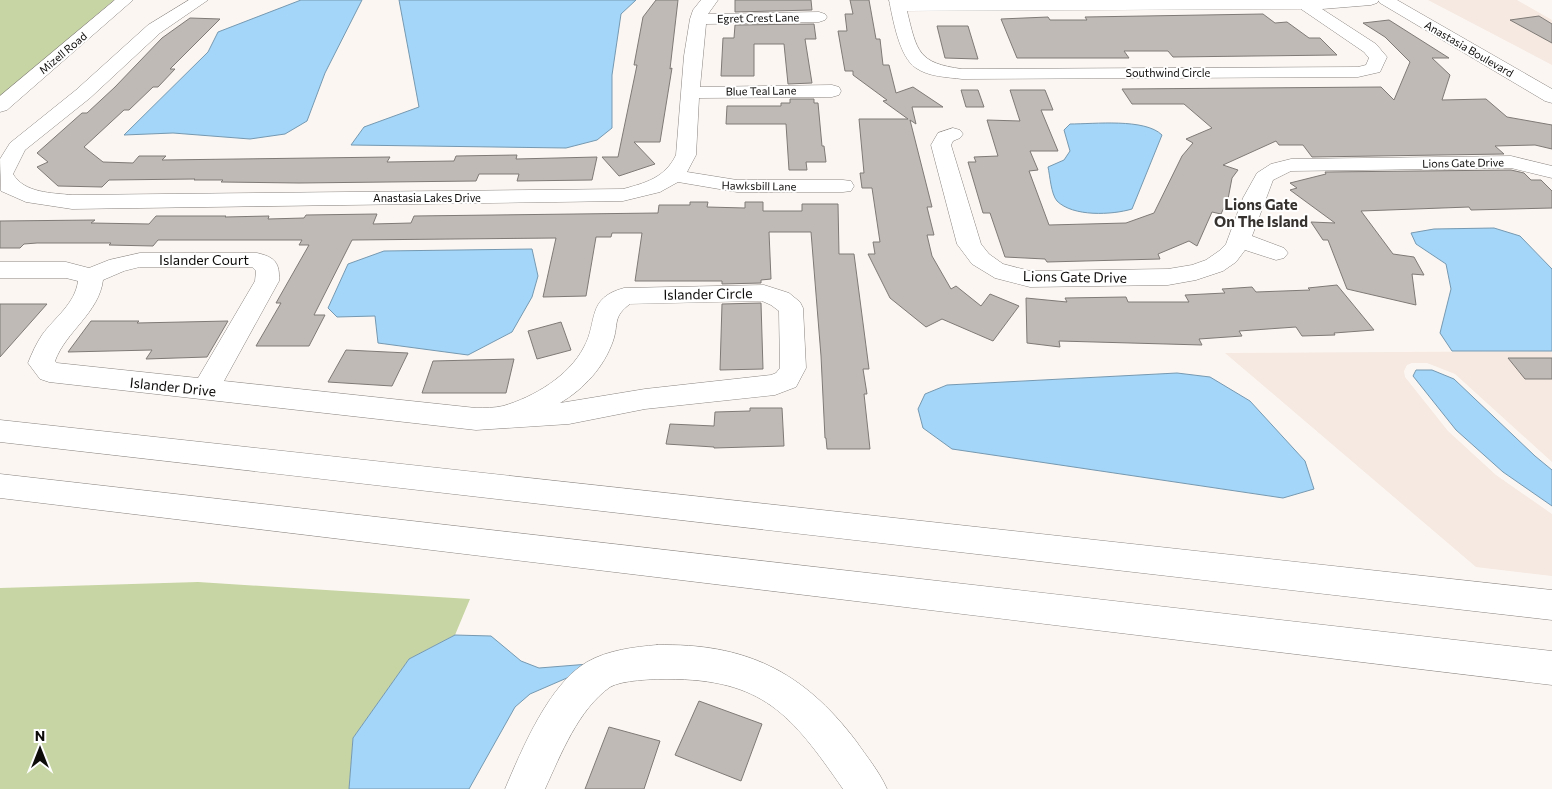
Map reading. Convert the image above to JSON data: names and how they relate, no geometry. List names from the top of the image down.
{
  "streets": {
    "street": [
      "Egret Crest Lane",
      "Anastasia Boulevard",
      "Mizell Road",
      "Southwind Circle",
      "Blue Teal Lane",
      "Lions Gate Drive",
      "Hawksbill Lane",
      "Anastasia Lakes Drive",
      "Islander Court",
      "Islander Circle",
      "Islander Drive"
    ]
  },
  "crossings": [
    ["Hawksbill Lane", "Anastasia Lakes Drive"],
    ["Islander Court", "Islander Drive"],
    ["Islander Circle", "Islander Drive"]
  ],
  "districts": ["Lions Gate On The Island"],
  "north": "top"
}
